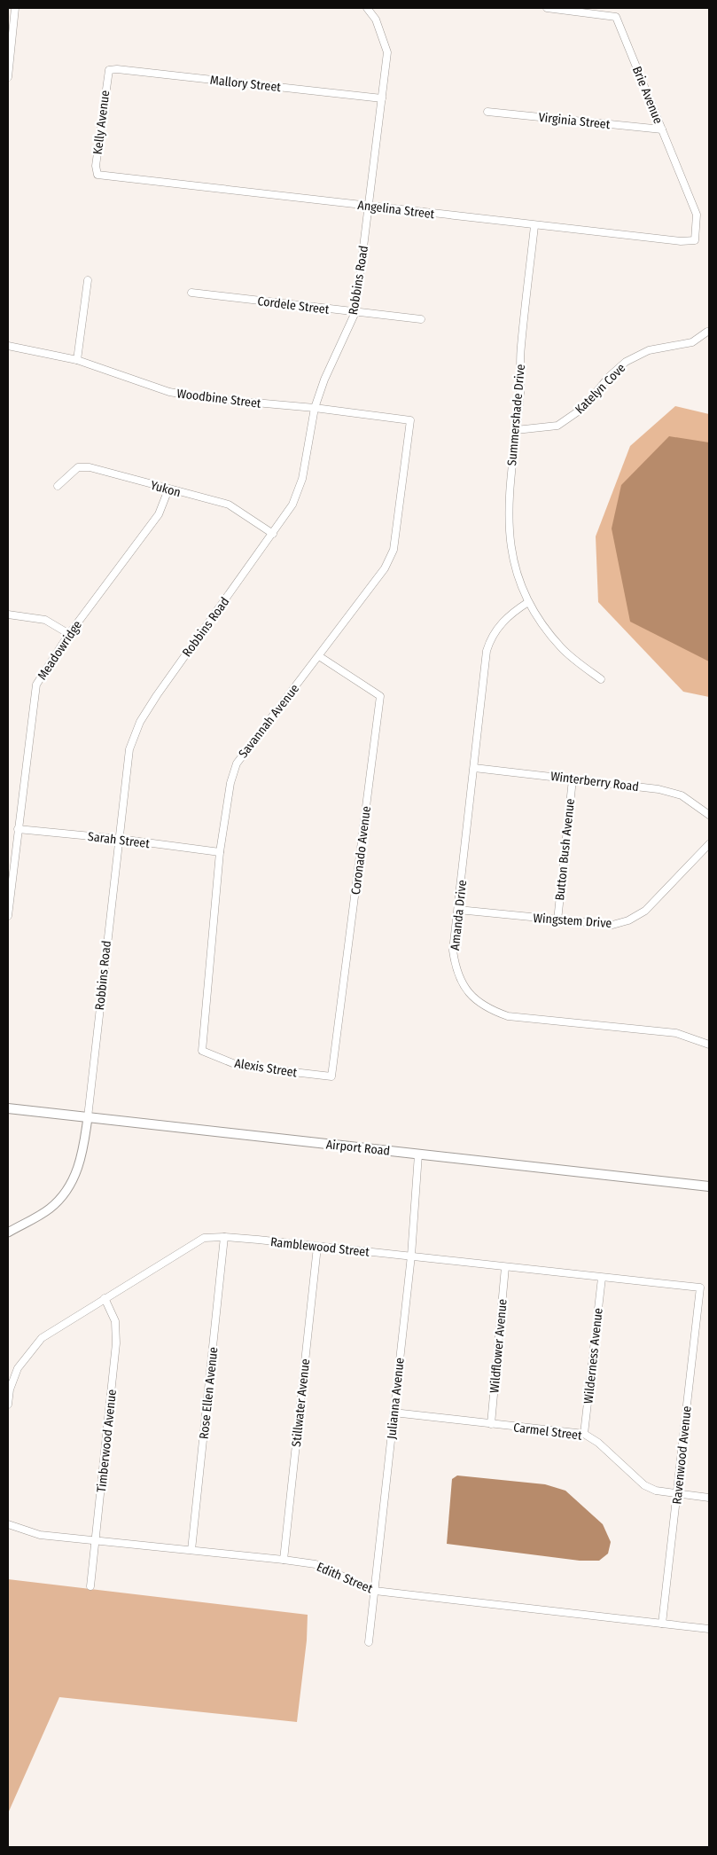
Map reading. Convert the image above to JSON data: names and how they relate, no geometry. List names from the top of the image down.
{
  "streets": {
    "main road": ["Airport Road"],
    "street": [
      "Mallory Street",
      "Brie Avenue",
      "Virginia Street",
      "Kelly Avenue",
      "Angelina Street",
      "Robbins Road",
      "Cordele Street",
      "Katelyn Cove",
      "Woodbine Street",
      "Summershade Drive",
      "Yukon",
      "Meadowridge",
      "Savannah Avenue",
      "Winterberry Road",
      "Sarah Street",
      "Button Bush Avenue",
      "Coronado Avenue",
      "Amanda Drive",
      "Wingstem Drive",
      "Alexis Street",
      "Ramblewood Street",
      "Wildflower Avenue",
      "Wilderness Avenue",
      "Rose Ellen Avenue",
      "Julianna Avenue",
      "Stillwater Avenue",
      "Carmel Street",
      "Timberwood Avenue",
      "Ravenwood Avenue",
      "Edith Street"
    ]
  },
  "crossings": [
    ["Mallory Street", "Kelly Avenue"],
    ["Mallory Street", "Robbins Road"],
    ["Brie Avenue", "Virginia Street"],
    ["Brie Avenue", "Angelina Street"],
    ["Kelly Avenue", "Angelina Street"],
    ["Angelina Street", "Robbins Road"],
    ["Angelina Street", "Summershade Drive"],
    ["Robbins Road", "Cordele Street"],
    ["Robbins Road", "Woodbine Street"],
    ["Robbins Road", "Yukon"],
    ["Robbins Road", "Sarah Street"],
    ["Robbins Road", "Airport Road"],
    ["Katelyn Cove", "Summershade Drive"],
    ["Woodbine Street", "Savannah Avenue"],
    ["Summershade Drive", "Amanda Drive"],
    ["Yukon", "Meadowridge"],
    ["Meadowridge", "Sarah Street"],
    ["Savannah Avenue", "Sarah Street"],
    ["Savannah Avenue", "Coronado Avenue"],
    ["Savannah Avenue", "Alexis Street"],
    ["Winterberry Road", "Button Bush Avenue"],
    ["Winterberry Road", "Amanda Drive"],
    ["Button Bush Avenue", "Wingstem Drive"],
    ["Coronado Avenue", "Alexis Street"],
    ["Amanda Drive", "Wingstem Drive"],
    ["Airport Road", "Julianna Avenue"],
    ["Ramblewood Street", "Wildflower Avenue"],
    ["Ramblewood Street", "Wilderness Avenue"],
    ["Ramblewood Street", "Rose Ellen Avenue"],
    ["Ramblewood Street", "Julianna Avenue"],
    ["Ramblewood Street", "Stillwater Avenue"],
    ["Ramblewood Street", "Timberwood Avenue"],
    ["Ramblewood Street", "Ravenwood Avenue"],
    ["Wildflower Avenue", "Carmel Street"],
    ["Wilderness Avenue", "Carmel Street"],
    ["Rose Ellen Avenue", "Edith Street"],
    ["Julianna Avenue", "Carmel Street"],
    ["Julianna Avenue", "Edith Street"],
    ["Stillwater Avenue", "Edith Street"],
    ["Carmel Street", "Ravenwood Avenue"],
    ["Timberwood Avenue", "Edith Street"],
    ["Ravenwood Avenue", "Edith Street"]
  ]
}
